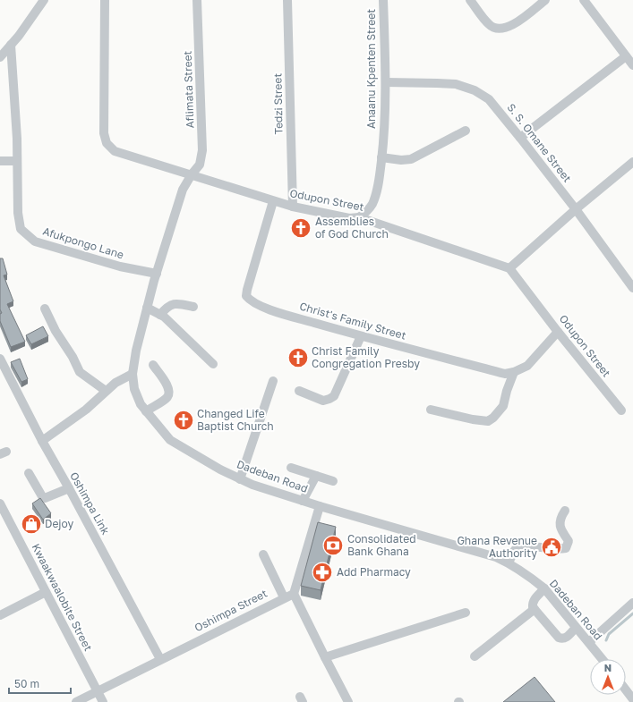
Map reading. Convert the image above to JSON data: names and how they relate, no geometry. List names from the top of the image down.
{
  "streets": {
    "street": [
      "Anaanu Kpenten Street",
      "Aflimata Street",
      "Tedzi Street",
      "S. S. Omane Street",
      "Odupon Street",
      "Afukpongo Lane",
      "Christ's Family Street",
      "Dadeban Road",
      "Oshimpa Link",
      "Kwaakwaalobite Street",
      "Oshimpa Street"
    ]
  },
  "crossings": [
    ["Anaanu Kpenten Street", "S. S. Omane Street"],
    ["Anaanu Kpenten Street", "Odupon Street"],
    ["Aflimata Street", "Odupon Street"],
    ["Aflimata Street", "Dadeban Road"],
    ["Tedzi Street", "Odupon Street"],
    ["Odupon Street", "Christ's Family Street"],
    ["Odupon Street", "Dadeban Road"],
    ["Afukpongo Lane", "Dadeban Road"],
    ["Oshimpa Link", "Oshimpa Street"],
    ["Kwaakwaalobite Street", "Oshimpa Street"]
  ],
  "places": {
    "church": ["Assemblies of God Church", "Christ Family Congregation Presby", "Changed Life Baptist Church"],
    "shop": ["Dejoy"],
    "bank": ["Consolidated Bank Ghana"],
    "public building": ["Ghana Revenue Authority"],
    "pharmacy": ["Add Pharmacy"]
  },
  "scale_bar": "50 m",
  "north": "top"
}
